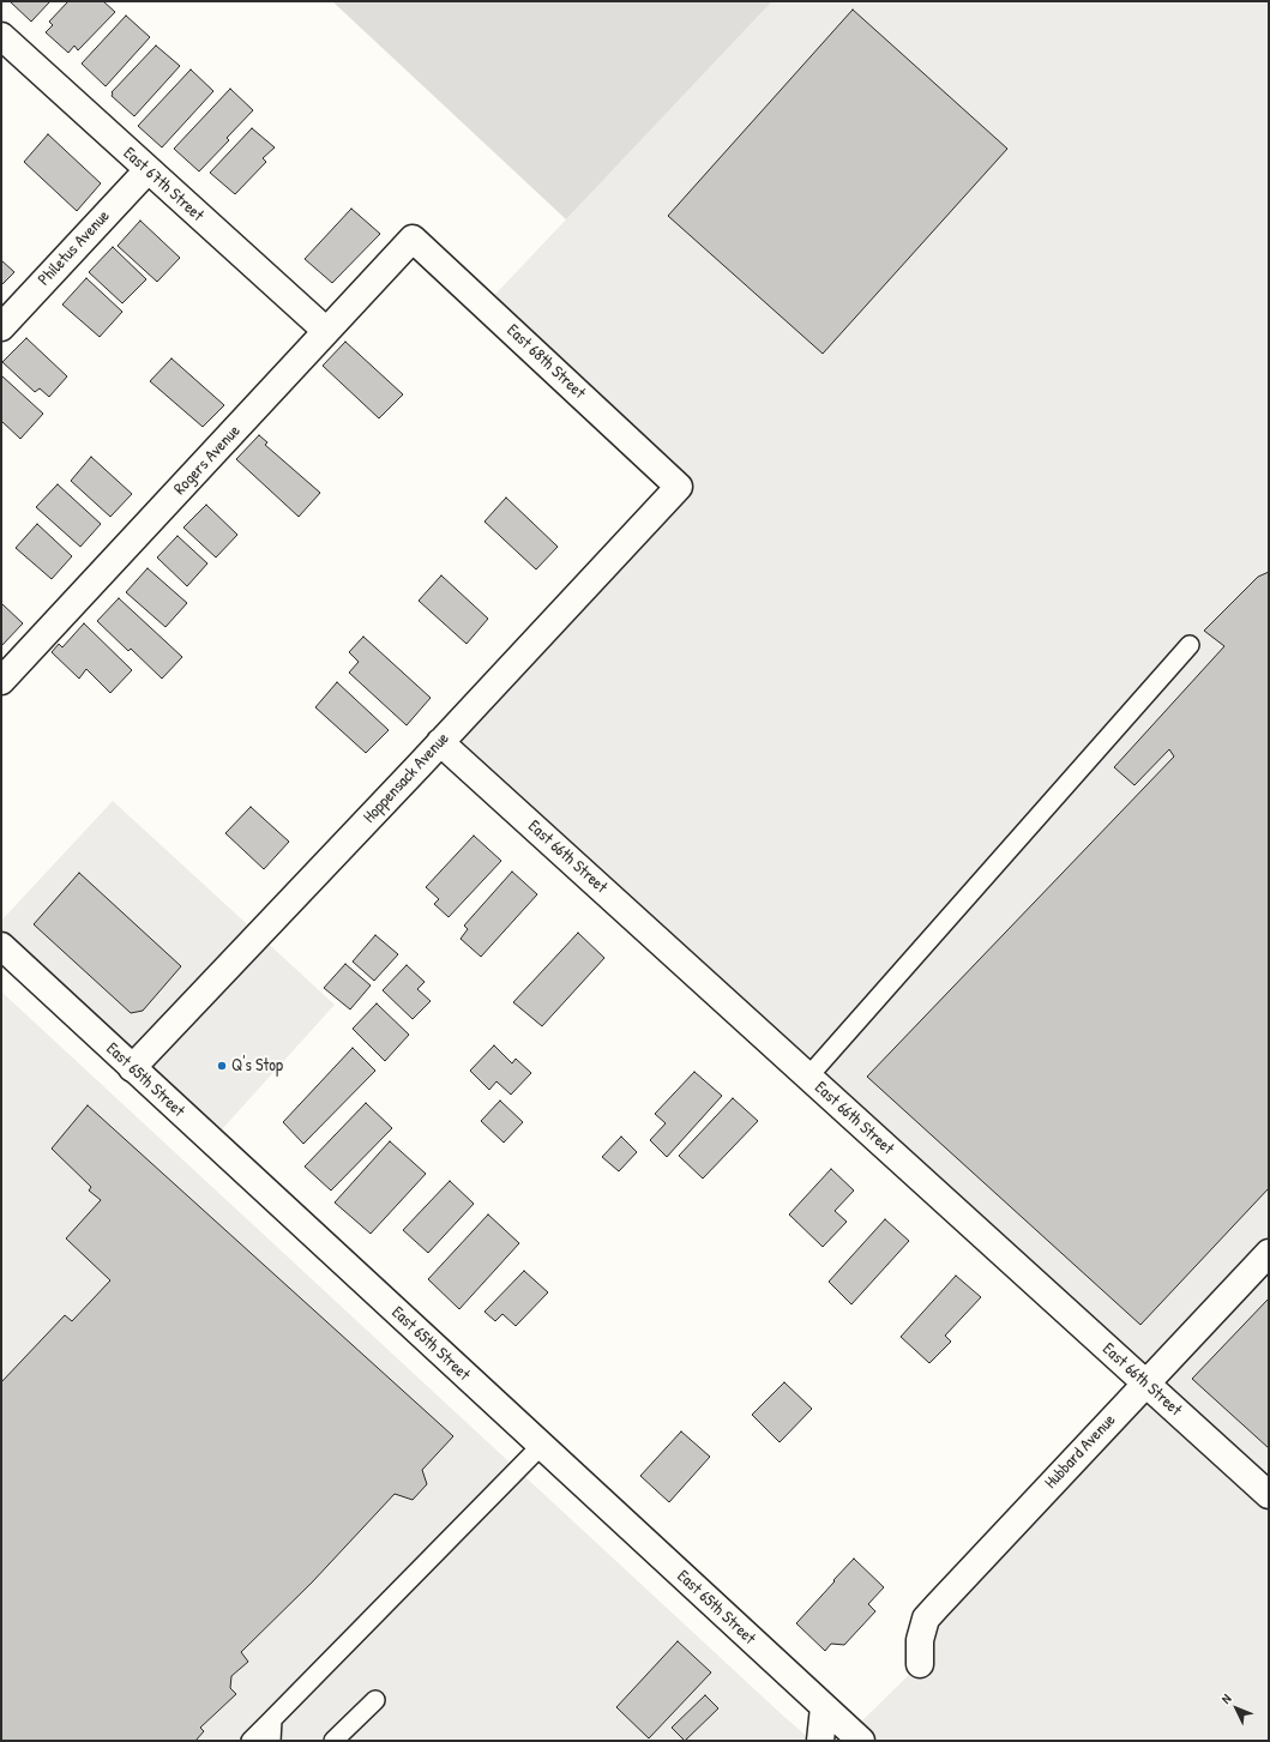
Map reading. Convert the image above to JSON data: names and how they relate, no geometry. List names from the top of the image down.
{
  "streets": {
    "street": [
      "East 67th Street",
      "Philetus Avenue",
      "East 68th Street",
      "Rogers Avenue",
      "Hoppensack Avenue",
      "East 66th Street",
      "East 65th Street",
      "Hubbard Avenue"
    ]
  },
  "crossings": [
    ["East 67th Street", "Philetus Avenue"],
    ["East 67th Street", "Rogers Avenue"],
    ["East 68th Street", "Rogers Avenue"],
    ["East 68th Street", "Hoppensack Avenue"],
    ["Hoppensack Avenue", "East 66th Street"],
    ["Hoppensack Avenue", "East 65th Street"],
    ["East 66th Street", "Hubbard Avenue"]
  ],
  "places": ["Q's Stop"],
  "north": "top left"
}
